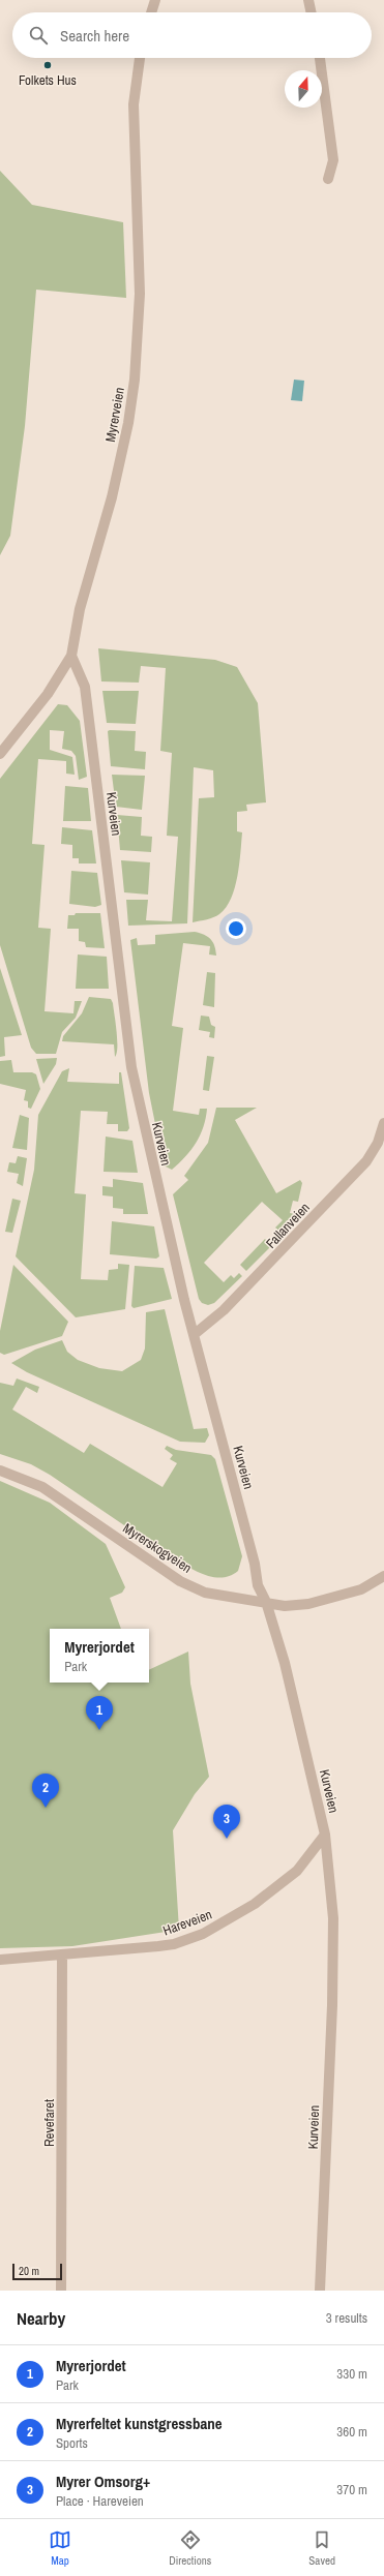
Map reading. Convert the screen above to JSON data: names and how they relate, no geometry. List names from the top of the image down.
{
  "streets": {
    "street": [
      "Myrerveien",
      "Kurveien",
      "Fallanveien",
      "Myrerskogveien",
      "Hareveien",
      "Revefaret"
    ]
  },
  "crossings": [
    ["Myrerveien", "Kurveien"],
    ["Kurveien", "Fallanveien"],
    ["Kurveien", "Myrerskogveien"],
    ["Kurveien", "Hareveien"],
    ["Hareveien", "Revefaret"]
  ],
  "places": ["Folkets Hus"],
  "scale_bar": "20 m",
  "north": "top",
  "page": {
    "search": "Search here",
    "popup": ["Myrerjordet", "Park"],
    "pins": ["1", "2", "3"],
    "scale": "20 m",
    "heading": ["Nearby", "3 results"],
    "list": [
      {
        "mark": "1",
        "name": "Myrerjordet",
        "note": "Park",
        "value": "330 m"
      },
      {
        "mark": "2",
        "name": "Myrerfeltet kunstgressbane",
        "note": "Sports",
        "value": "360 m"
      },
      {
        "mark": "3",
        "name": "Myrer Omsorg+",
        "note": "Place · Hareveien",
        "value": "370 m"
      }
    ],
    "nav": ["Map", "Directions", "Saved"]
  }
}
